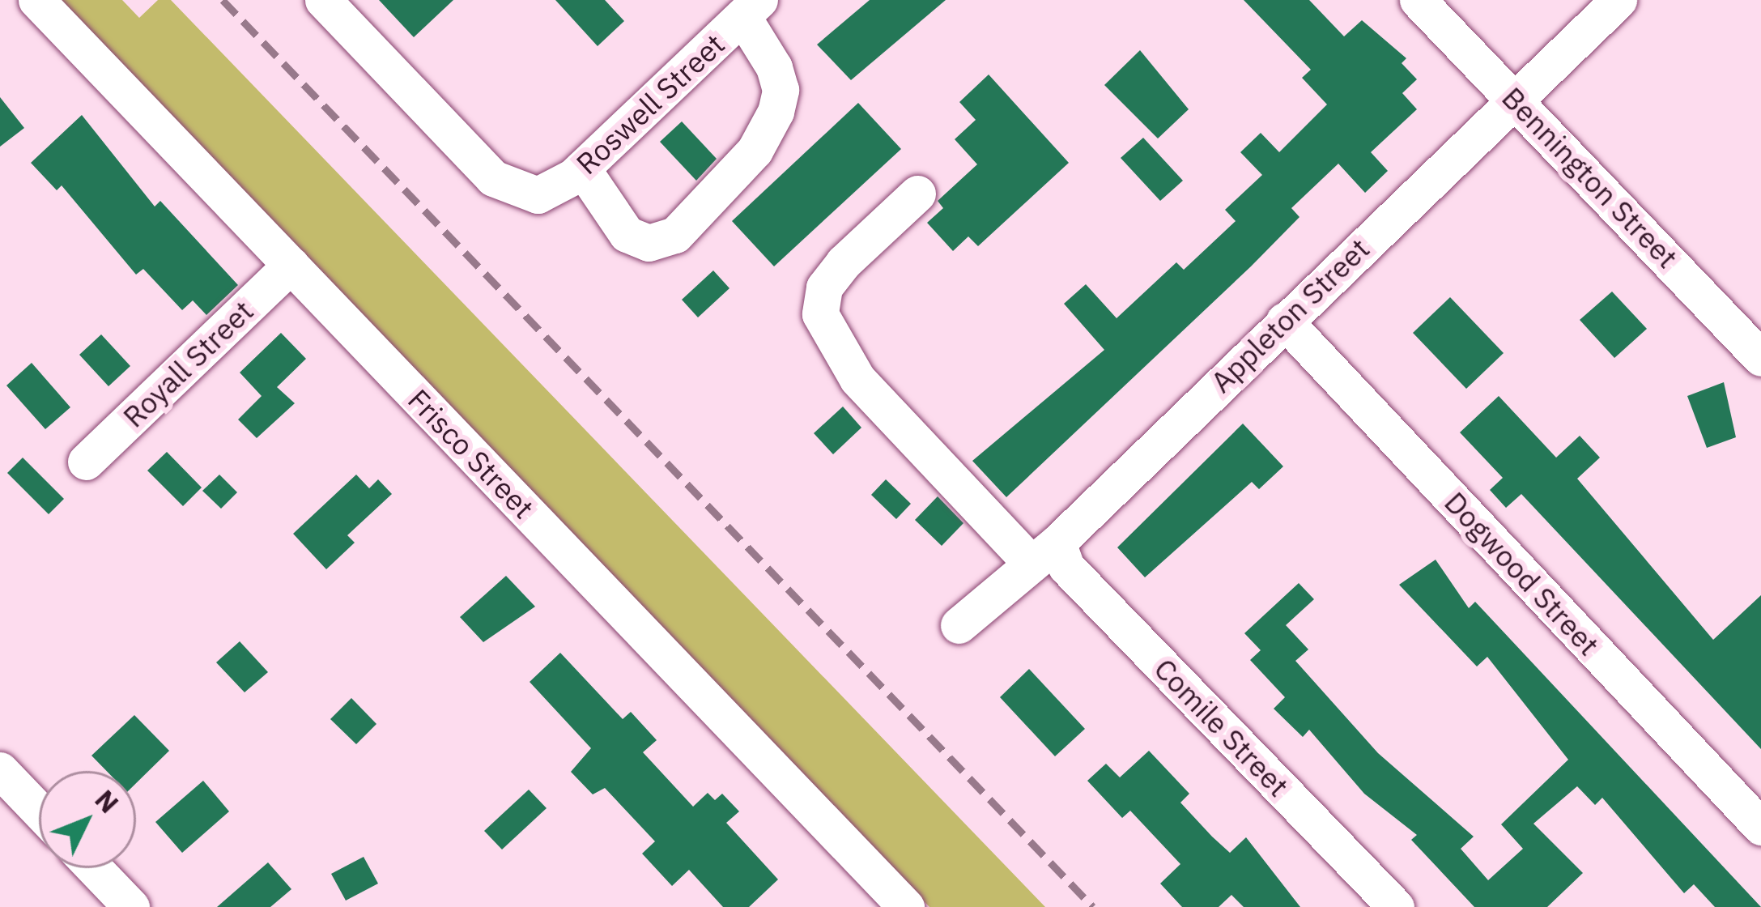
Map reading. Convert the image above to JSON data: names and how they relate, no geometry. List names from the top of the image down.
{
  "streets": {
    "street": [
      "Roswell Street",
      "Bennington Street",
      "Appleton Street",
      "Royall Street",
      "Frisco Street",
      "Dogwood Street",
      "Comile Street"
    ]
  },
  "crossings": [
    ["Bennington Street", "Appleton Street"],
    ["Appleton Street", "Dogwood Street"],
    ["Appleton Street", "Comile Street"],
    ["Royall Street", "Frisco Street"]
  ],
  "north": "top right"
}
